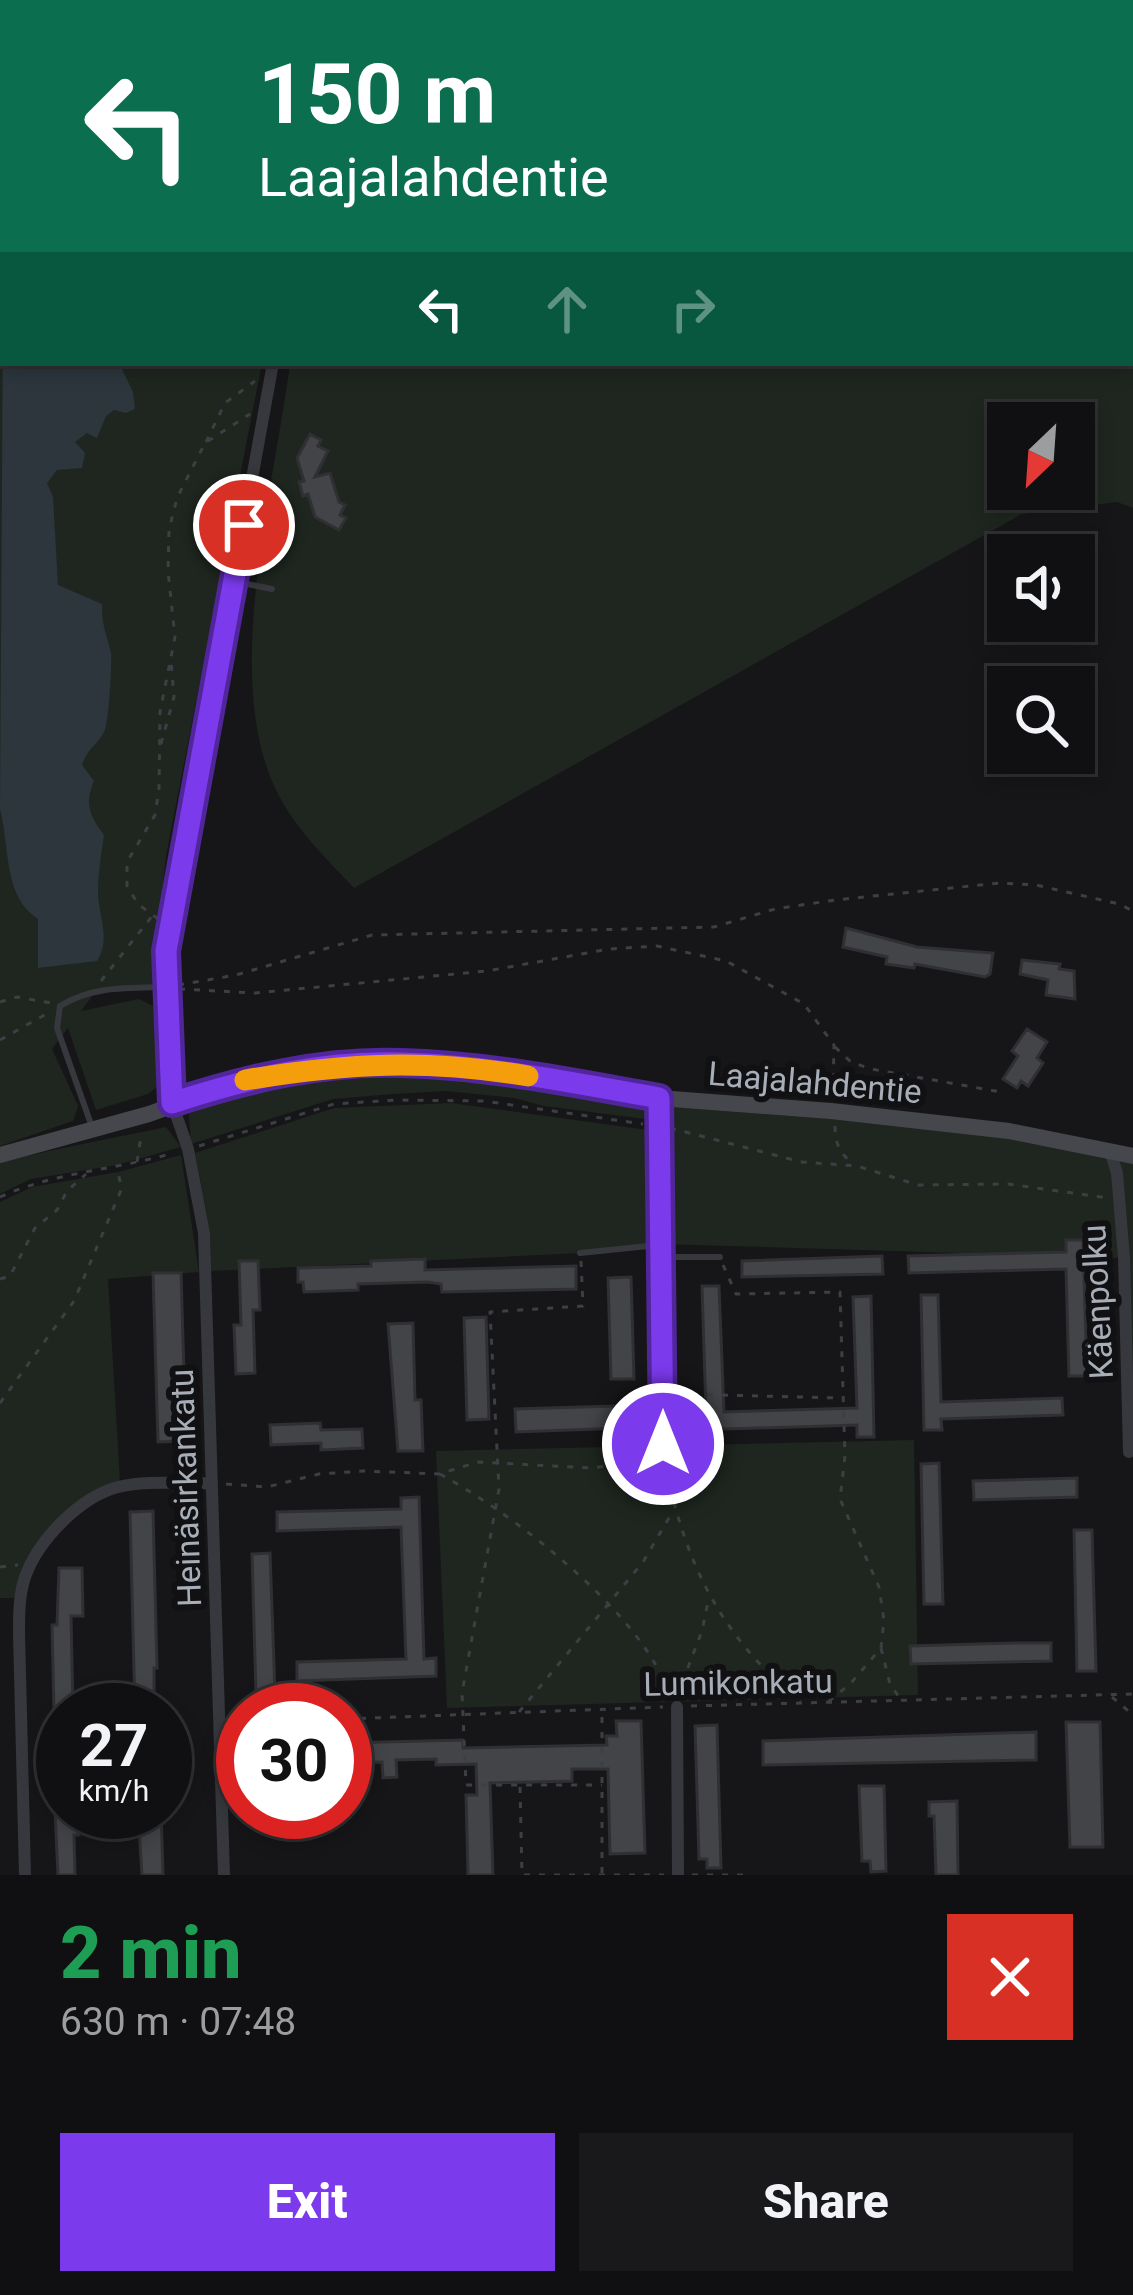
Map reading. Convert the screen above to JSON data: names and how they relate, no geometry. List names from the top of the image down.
{
  "streets": {
    "street": ["Laajalahdentie", "Käenpolku", "Heinäsirkankatu"],
    "path": ["Lumikonkatu"]
  },
  "crossings": [
    ["Laajalahdentie", "Käenpolku"],
    ["Laajalahdentie", "Heinäsirkankatu"]
  ],
  "north": "bottom left",
  "page": {
    "turn": ["150 m", "Laajalahdentie"],
    "speed": "27 km/h",
    "limit": "30",
    "heading": ["2 min", "630 m · 07:48"],
    "buttons": ["Exit", "Share"]
  }
}
